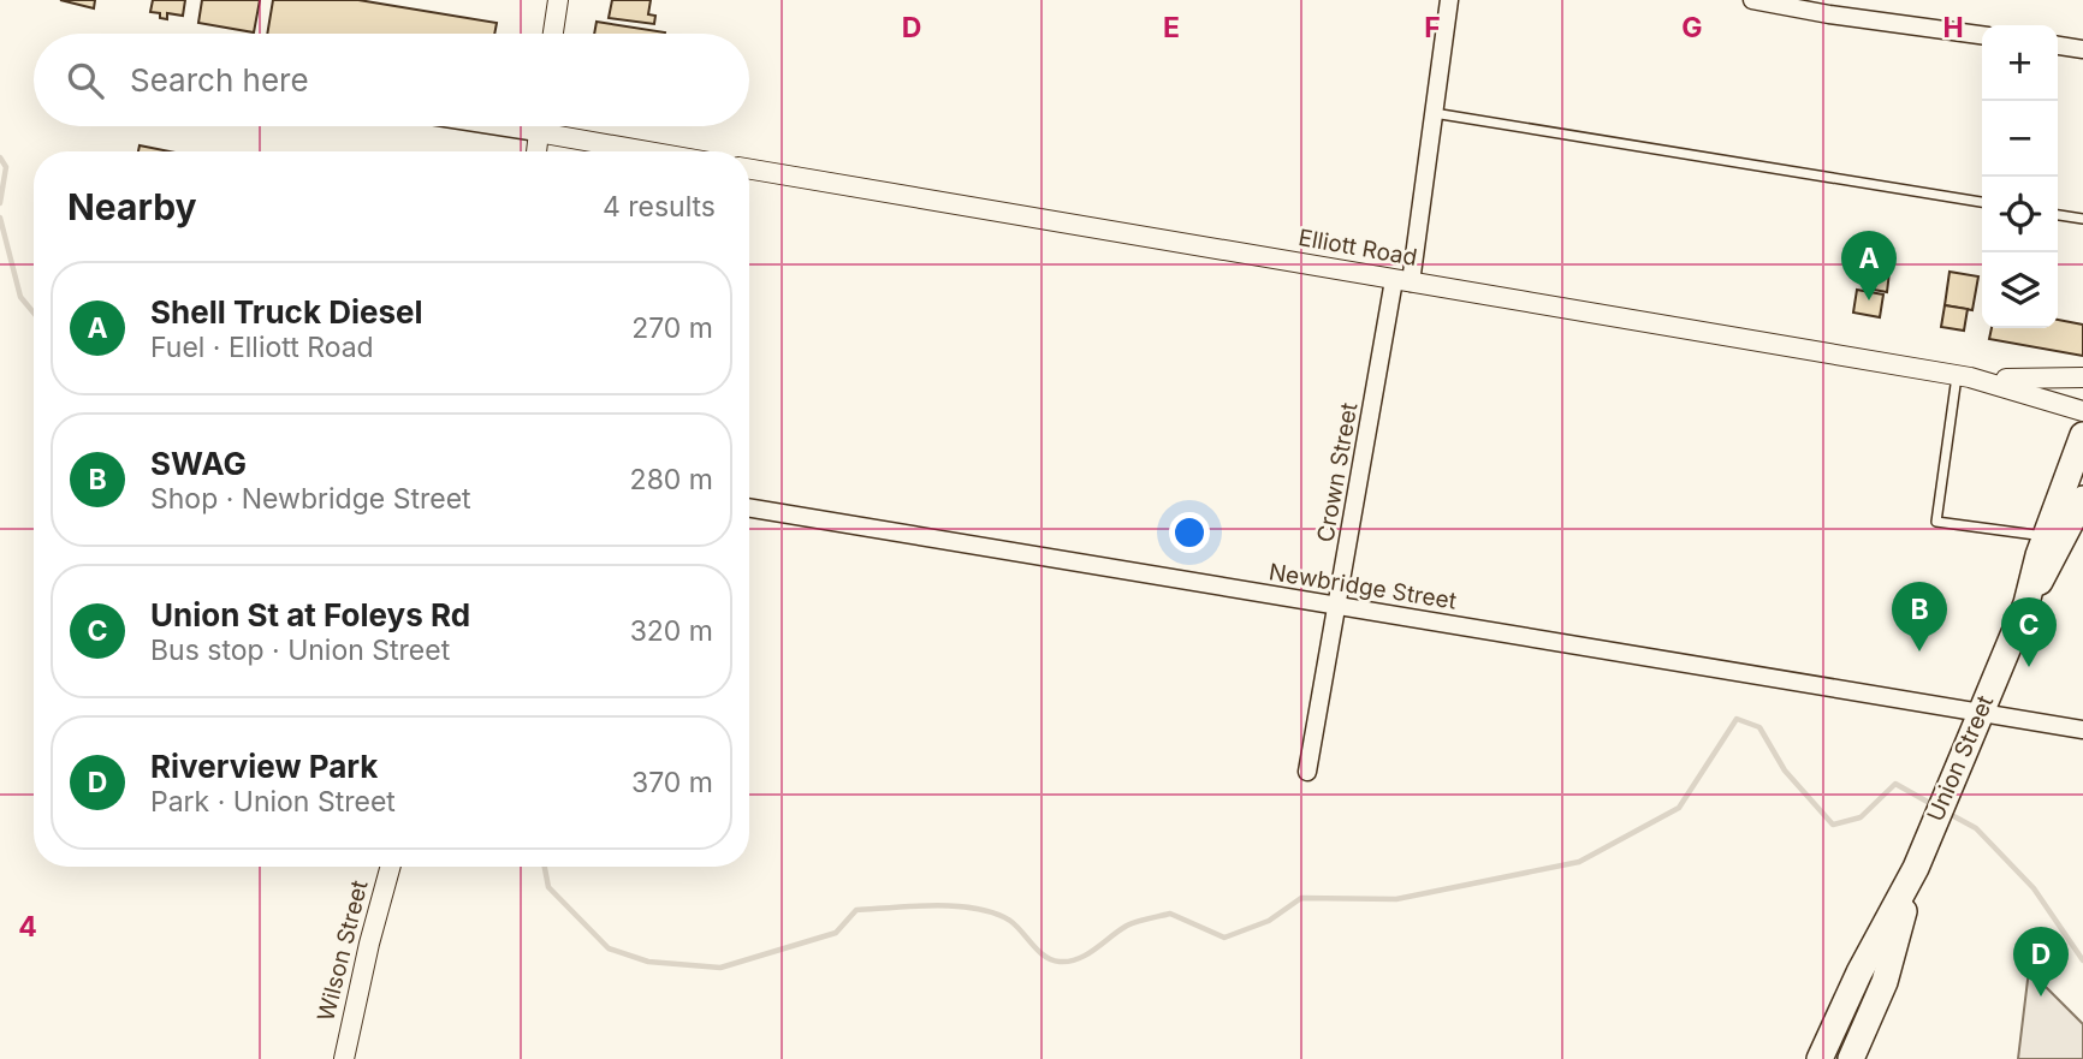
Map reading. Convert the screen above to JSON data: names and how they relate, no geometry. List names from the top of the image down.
{
  "streets": {
    "main road": ["Union Street"],
    "street": [
      "Elliott Road",
      "Crown Street",
      "Newbridge Street",
      "Wilson Street"
    ]
  },
  "crossings": [
    ["Elliott Road", "Crown Street"],
    ["Crown Street", "Newbridge Street"],
    ["Newbridge Street", "Union Street"]
  ],
  "page": {
    "map_buttons": ["+", "−"],
    "search": "Search here",
    "heading": ["Nearby", "4 results"],
    "pins": [
      "A",
      "B",
      "C",
      "D"
    ],
    "list": [
      {
        "mark": "A",
        "name": "Shell Truck Diesel",
        "note": "Fuel · Elliott Road",
        "value": "270 m"
      },
      {
        "mark": "B",
        "name": "SWAG",
        "note": "Shop · Newbridge Street",
        "value": "280 m"
      },
      {
        "mark": "C",
        "name": "Union St at Foleys Rd",
        "note": "Bus stop · Union Street",
        "value": "320 m"
      },
      {
        "mark": "D",
        "name": "Riverview Park",
        "note": "Park · Union Street",
        "value": "370 m"
      }
    ]
  },
  "grid": {
    "columns": [
      "D",
      "E",
      "F",
      "G",
      "H"
    ],
    "rows": ["4"]
  }
}
